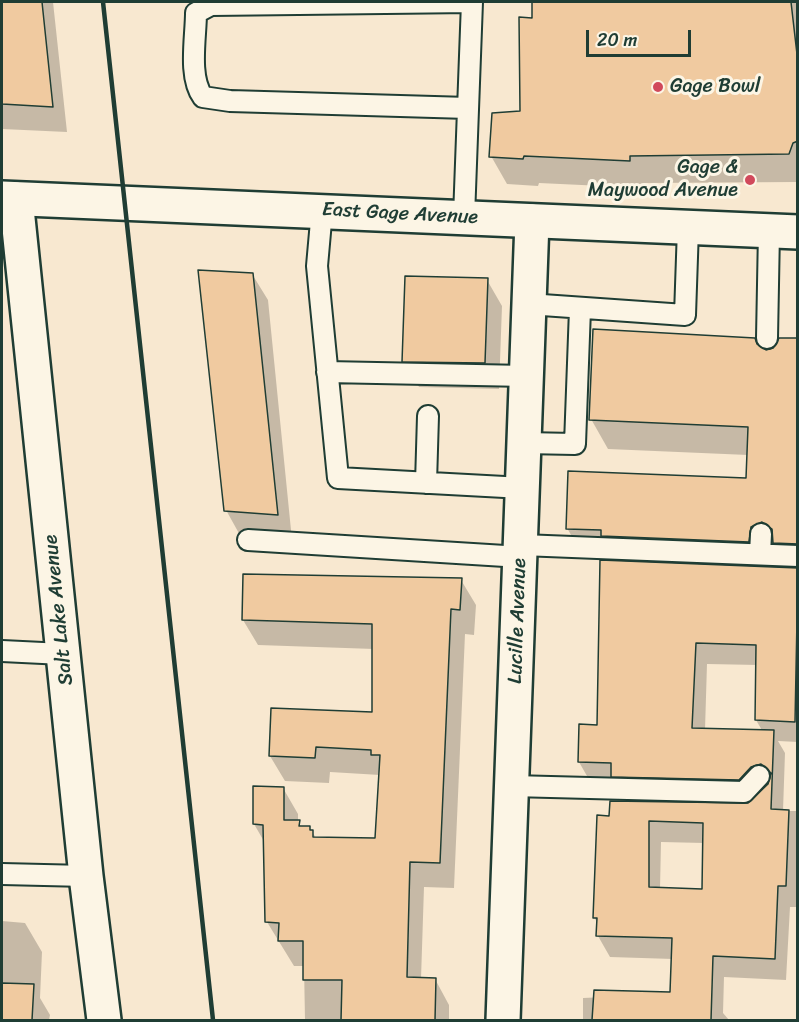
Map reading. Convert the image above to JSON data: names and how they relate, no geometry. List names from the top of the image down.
{
  "streets": {
    "street": ["East Gage Avenue", "Salt Lake Avenue", "Lucille Avenue"]
  },
  "crossings": [
    ["East Gage Avenue", "Salt Lake Avenue"],
    ["East Gage Avenue", "Lucille Avenue"]
  ],
  "places": ["Gage Bowl", "Gage & Maywood Avenue"],
  "scale_bar": "20 m"
}
